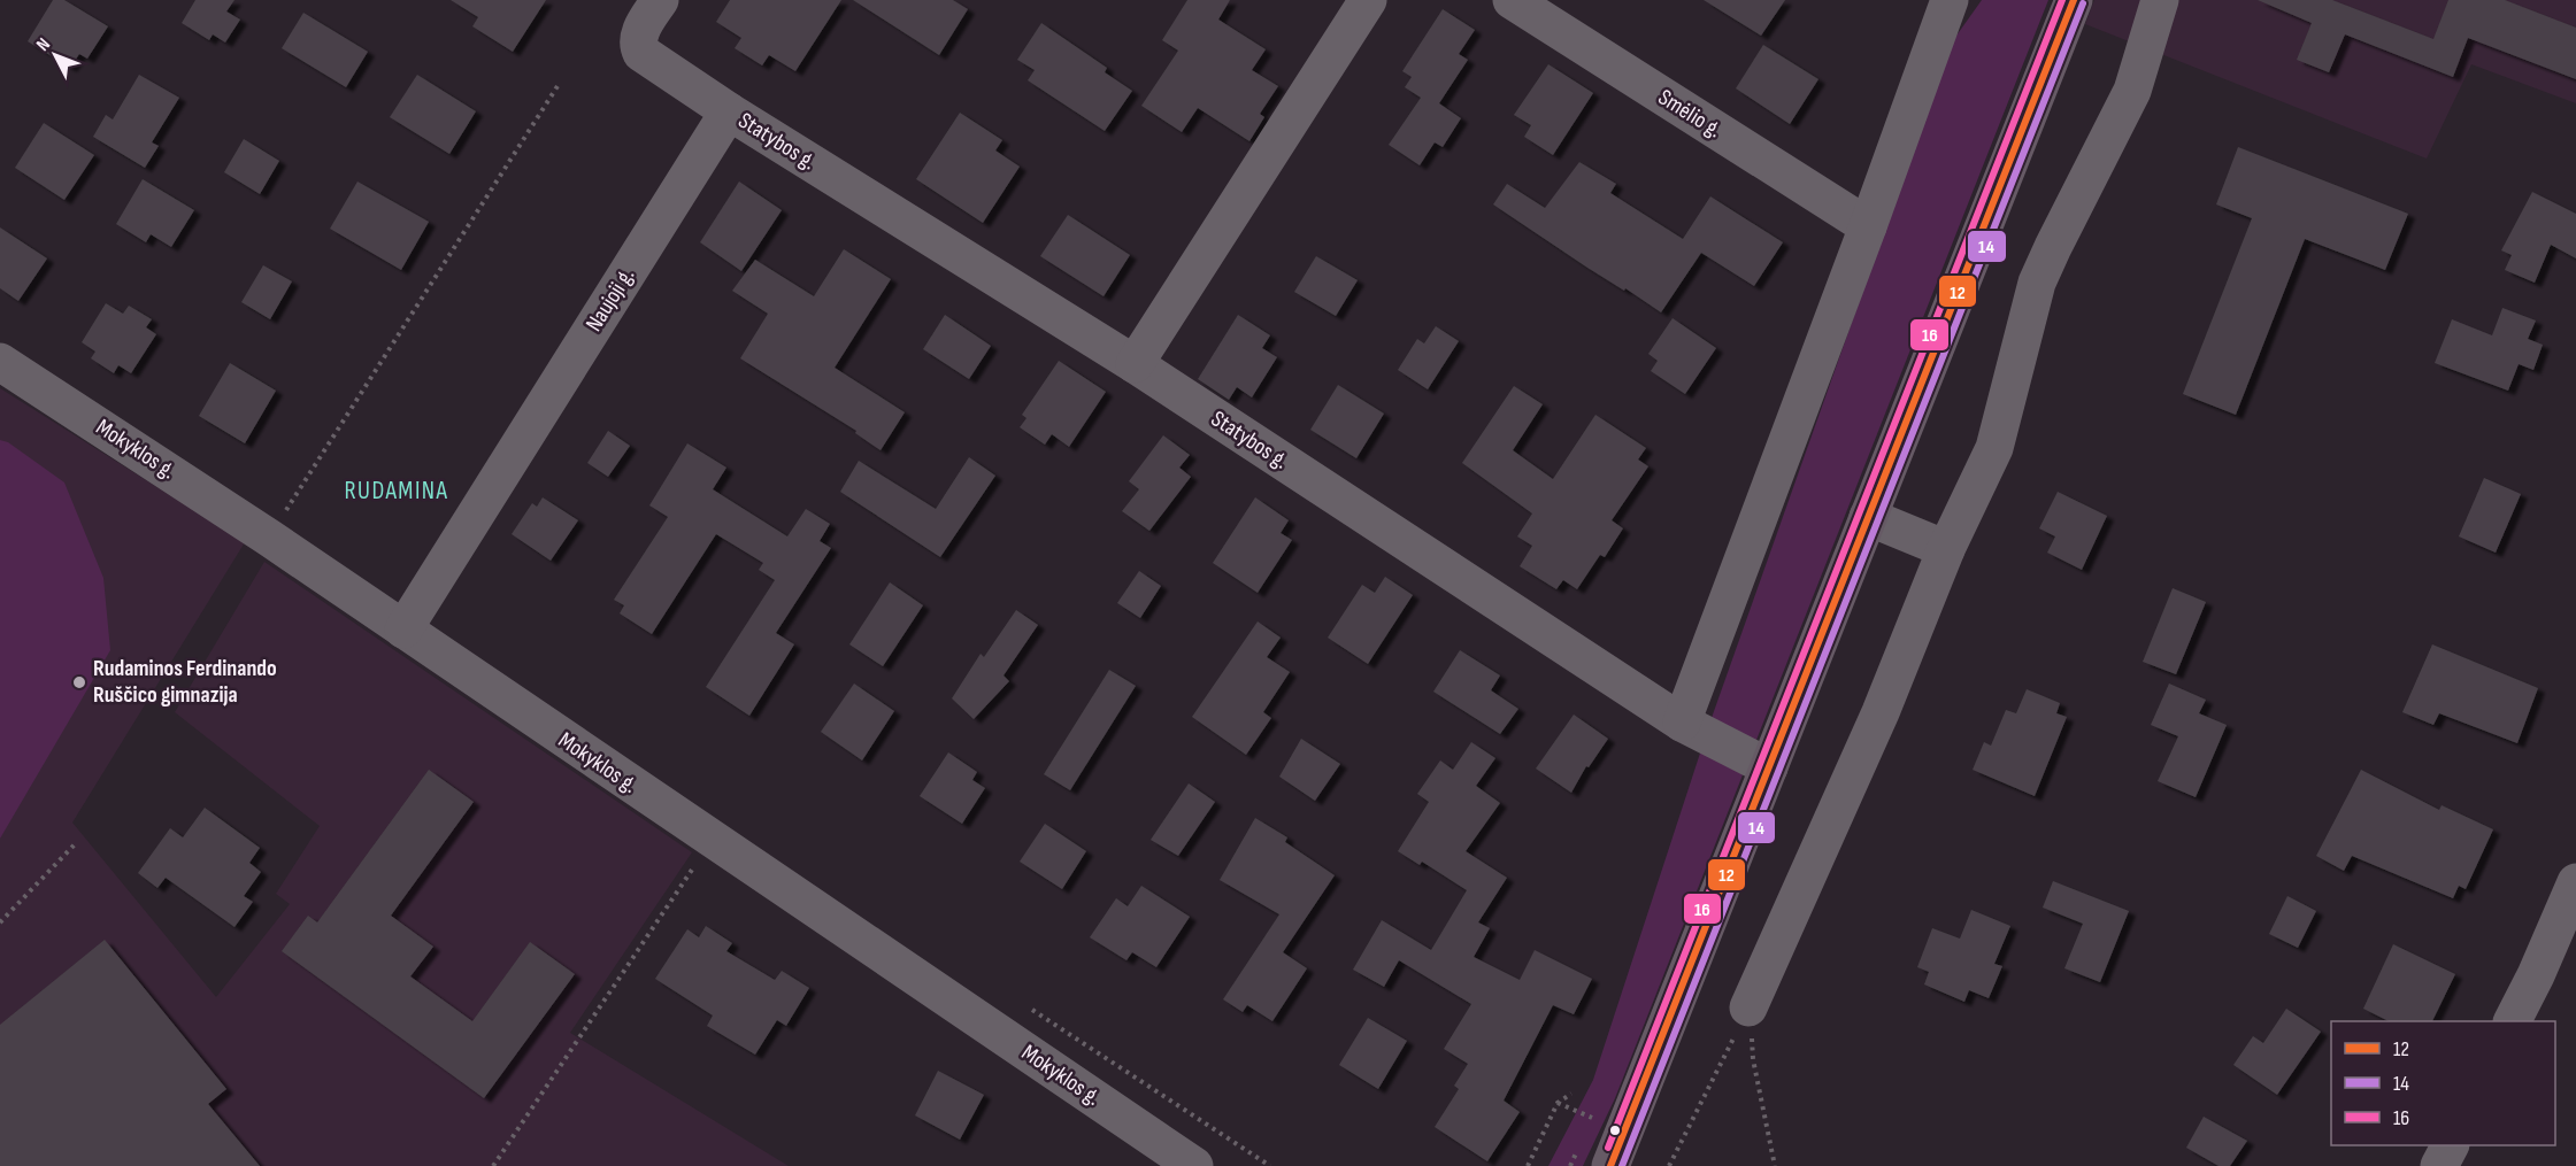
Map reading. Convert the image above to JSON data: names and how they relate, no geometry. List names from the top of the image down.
{
  "streets": {
    "street": [
      "Smėlio g.",
      "Statybos g.",
      "Naujoji g.",
      "Mokyklos g."
    ]
  },
  "crossings": [
    ["Statybos g.", "Naujoji g."],
    ["Naujoji g.", "Mokyklos g."]
  ],
  "districts": ["RUDAMINA"],
  "places": ["Rudaminos Ferdinando Ruščico gimnazija"],
  "lines": ["transit line 12", "transit line 16", "transit line 14"],
  "legend": ["12", "14", "16"],
  "north": "top left"
}
